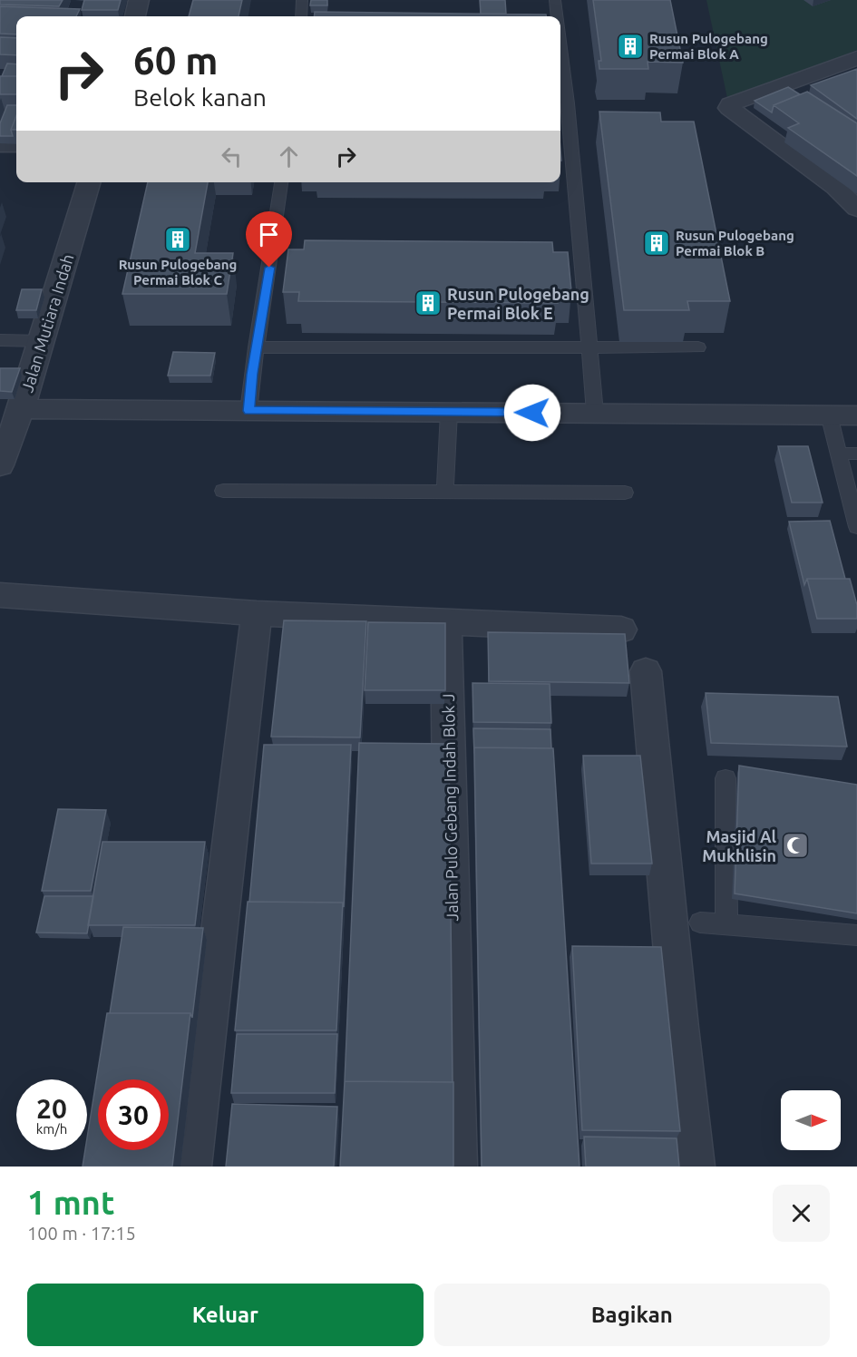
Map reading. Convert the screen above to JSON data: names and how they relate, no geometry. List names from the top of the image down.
{
  "streets": {
    "street": ["Jalan Mutiara Indah", "Jalan Pulo Gebang Indah Blok J"]
  },
  "places": {
    "building": [
      "Rusun Pulogebang Permai Blok A",
      "Rusun Pulogebang Permai Blok C",
      "Rusun Pulogebang Permai Blok B",
      "Rusun Pulogebang Permai Blok E"
    ],
    "mosque": ["Masjid Al Mukhlisin"]
  },
  "north": "right",
  "page": {
    "turn": ["60 m", "Belok kanan"],
    "speed": "20 km/h",
    "limit": "30",
    "heading": ["1 mnt", "100 m · 17:15"],
    "buttons": ["Keluar", "Bagikan"]
  }
}
